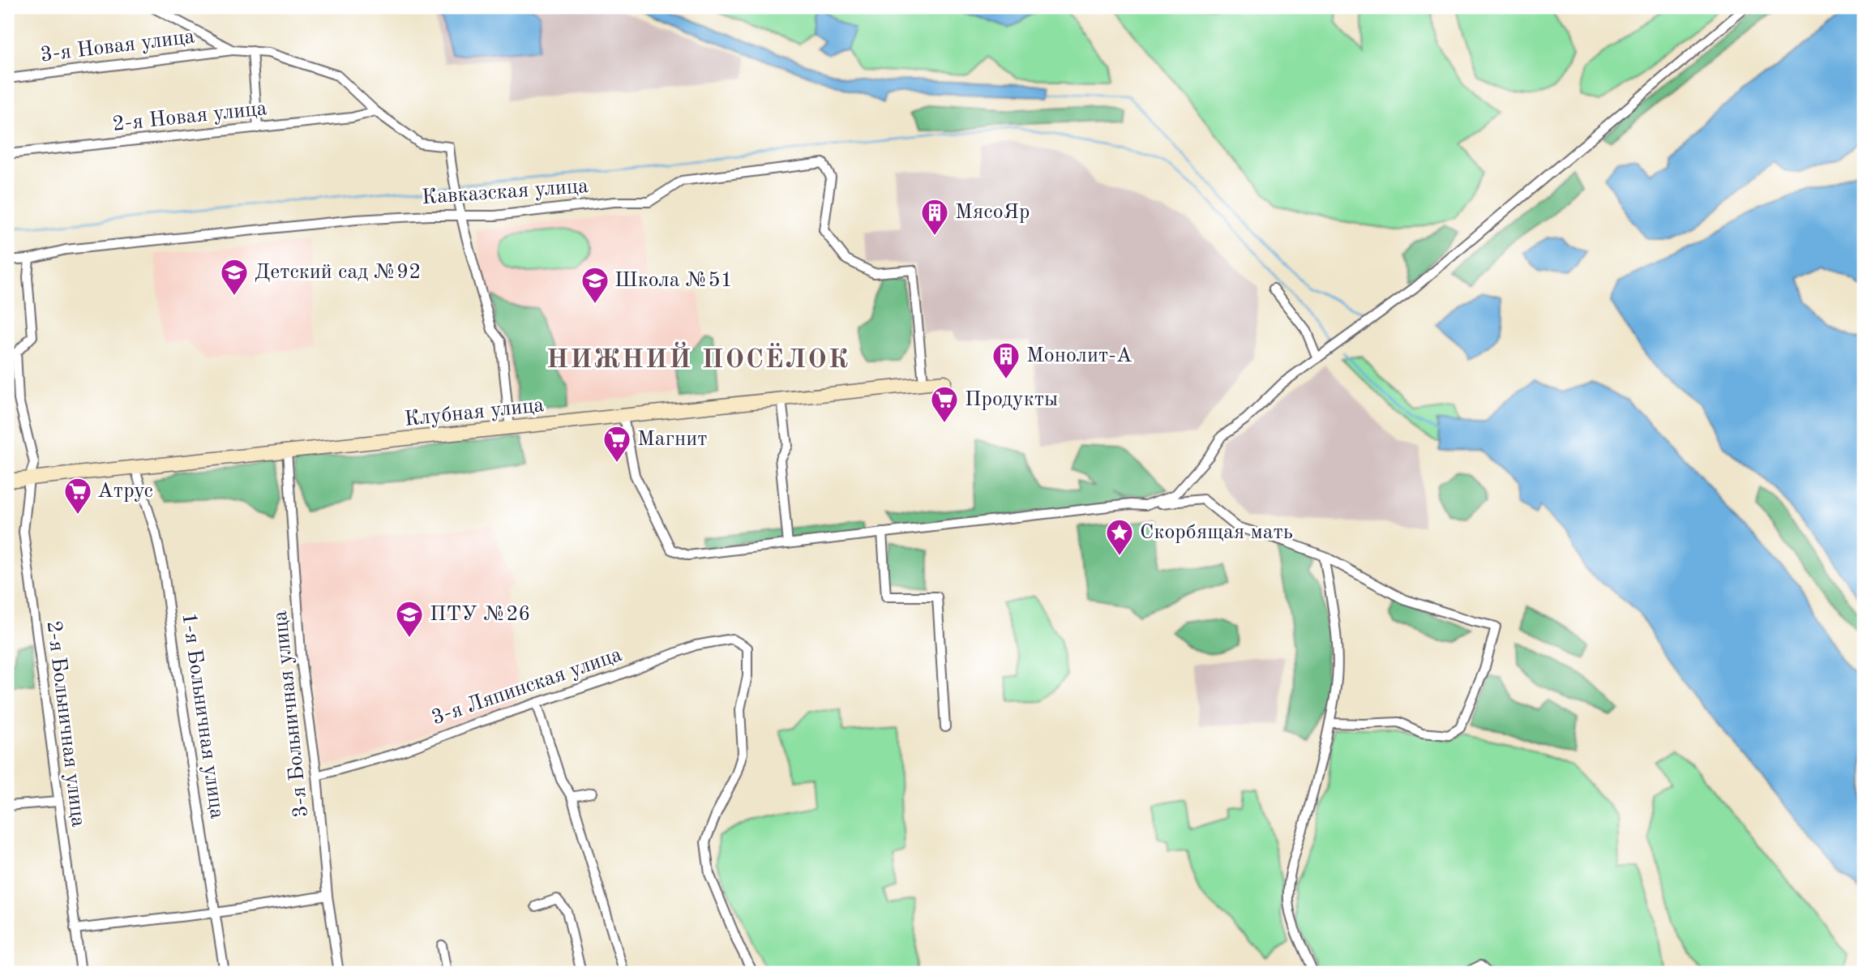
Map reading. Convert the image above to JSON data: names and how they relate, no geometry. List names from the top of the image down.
{
  "streets": {
    "street": [
      "3-я Новая улица",
      "2-я Новая улица",
      "Кавказская улица",
      "Клубная улица",
      "3-я Ляпинская улица",
      "3-я Больничная улица",
      "1-я Больничная улица",
      "2-я Больничная улица"
    ]
  },
  "crossings": [
    ["Кавказская улица", "Клубная улица"],
    ["Кавказская улица", "2-я Больничная улица"],
    ["Клубная улица", "3-я Больничная улица"],
    ["Клубная улица", "1-я Больничная улица"],
    ["Клубная улица", "2-я Больничная улица"],
    ["3-я Ляпинская улица", "3-я Больничная улица"]
  ],
  "districts": ["НИЖНИЙ ПОСЁЛОК"],
  "places": {
    "building": ["МясоЯр", "Монолит-А"],
    "school or university": ["Детский сад №92", "Школа №51", "ПТУ №26"],
    "supermarket": ["Продукты", "Магнит", "Атрус"],
    "place": ["Скорбящая мать"]
  }
}
